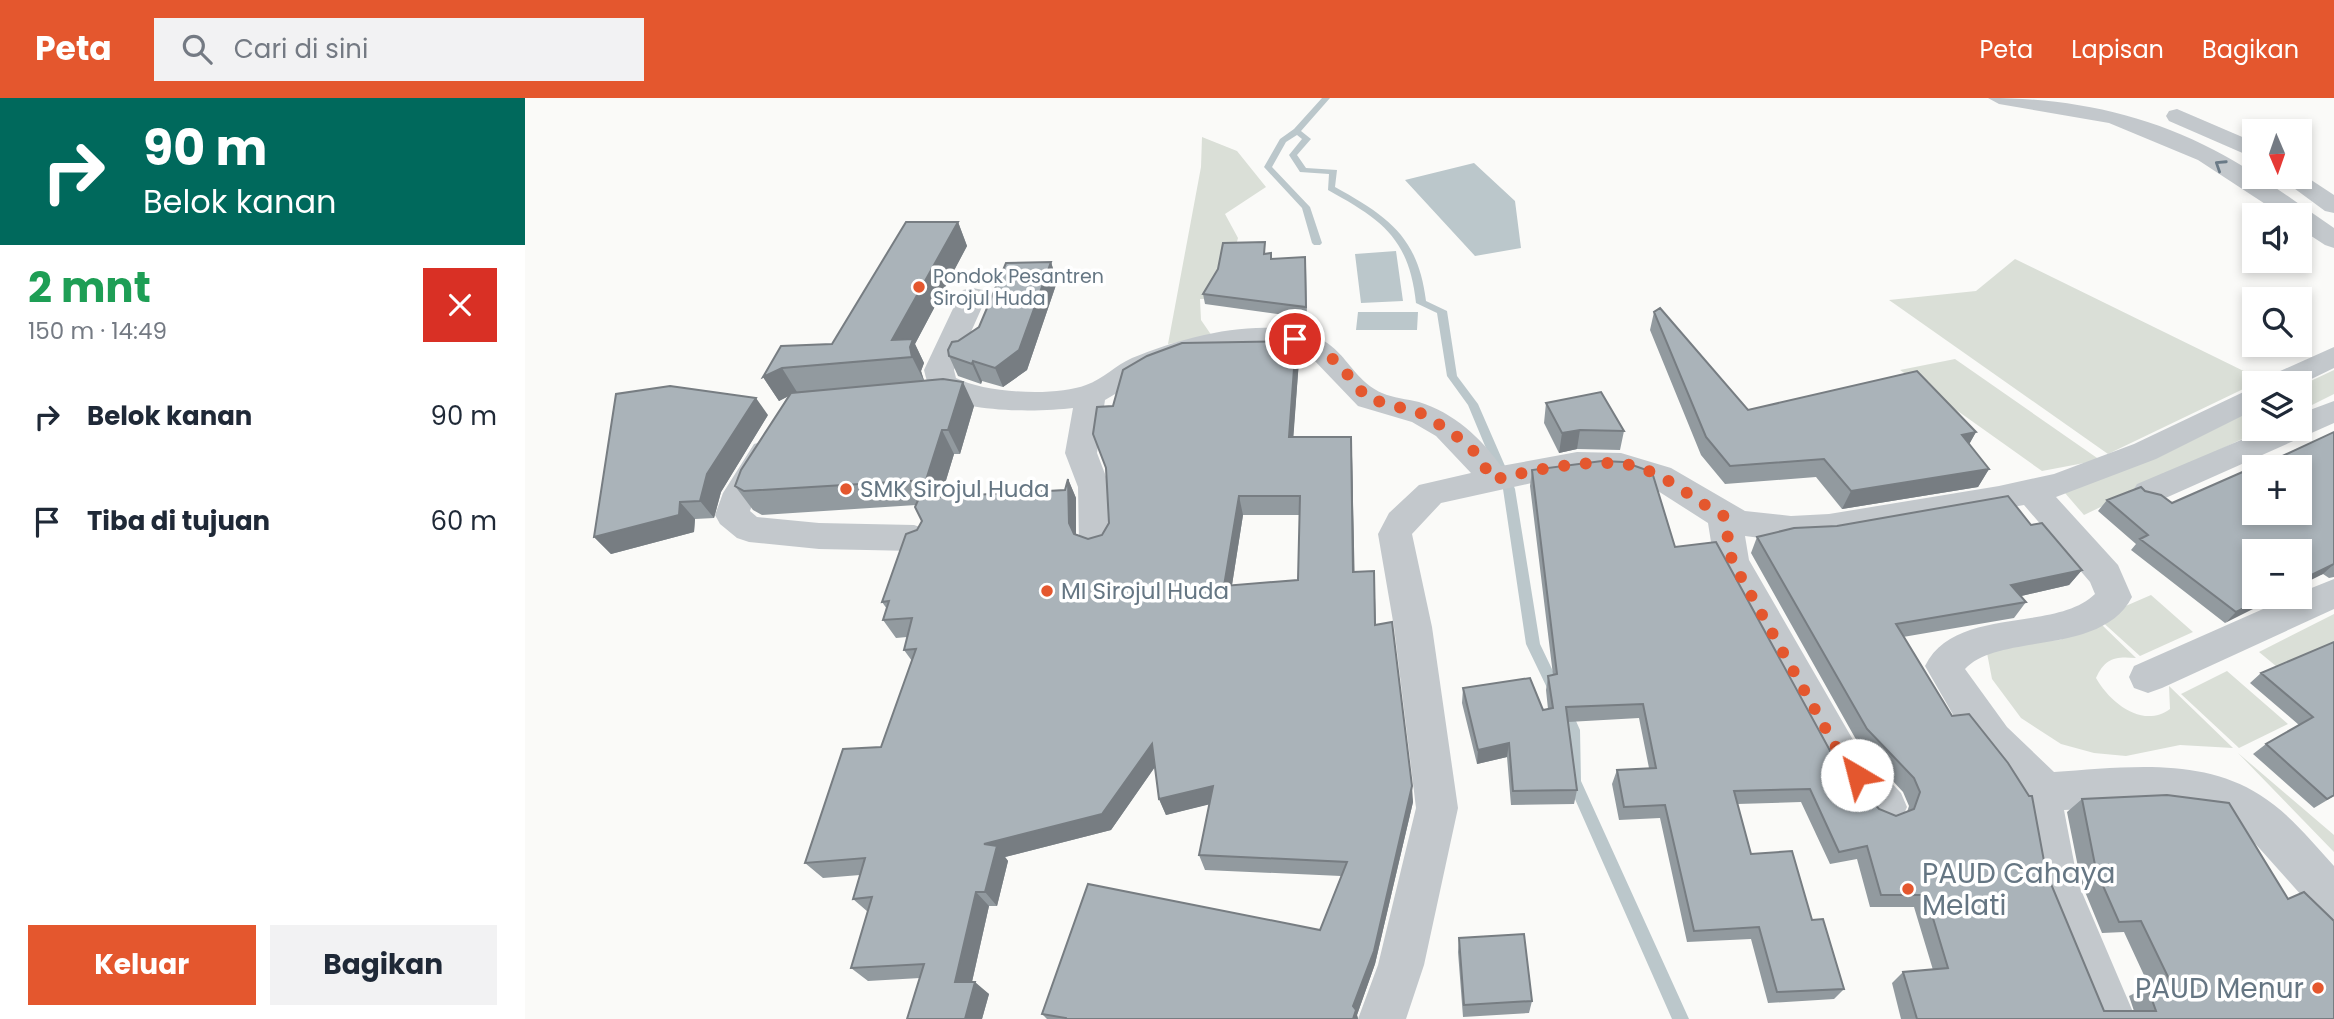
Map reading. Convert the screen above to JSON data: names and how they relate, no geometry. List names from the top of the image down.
{
  "places": [
    "Pondok Pesantren Sirojul Huda",
    "SMK Sirojul Huda",
    "MI Sirojul Huda",
    "PAUD Cahaya Melati",
    "PAUD Menur"
  ],
  "north": "bottom",
  "page": {
    "header": "Peta",
    "search": "Cari di sini",
    "nav": ["Peta", "Lapisan", "Bagikan"],
    "turn": ["90 m", "Belok kanan"],
    "map_buttons": ["+", "−"],
    "heading": ["2 mnt", "150 m · 14:49"],
    "list": [
      {
        "name": "Belok kanan",
        "value": "90 m"
      },
      {
        "name": "Tiba di tujuan",
        "value": "60 m"
      }
    ],
    "buttons": ["Keluar", "Bagikan"]
  }
}
